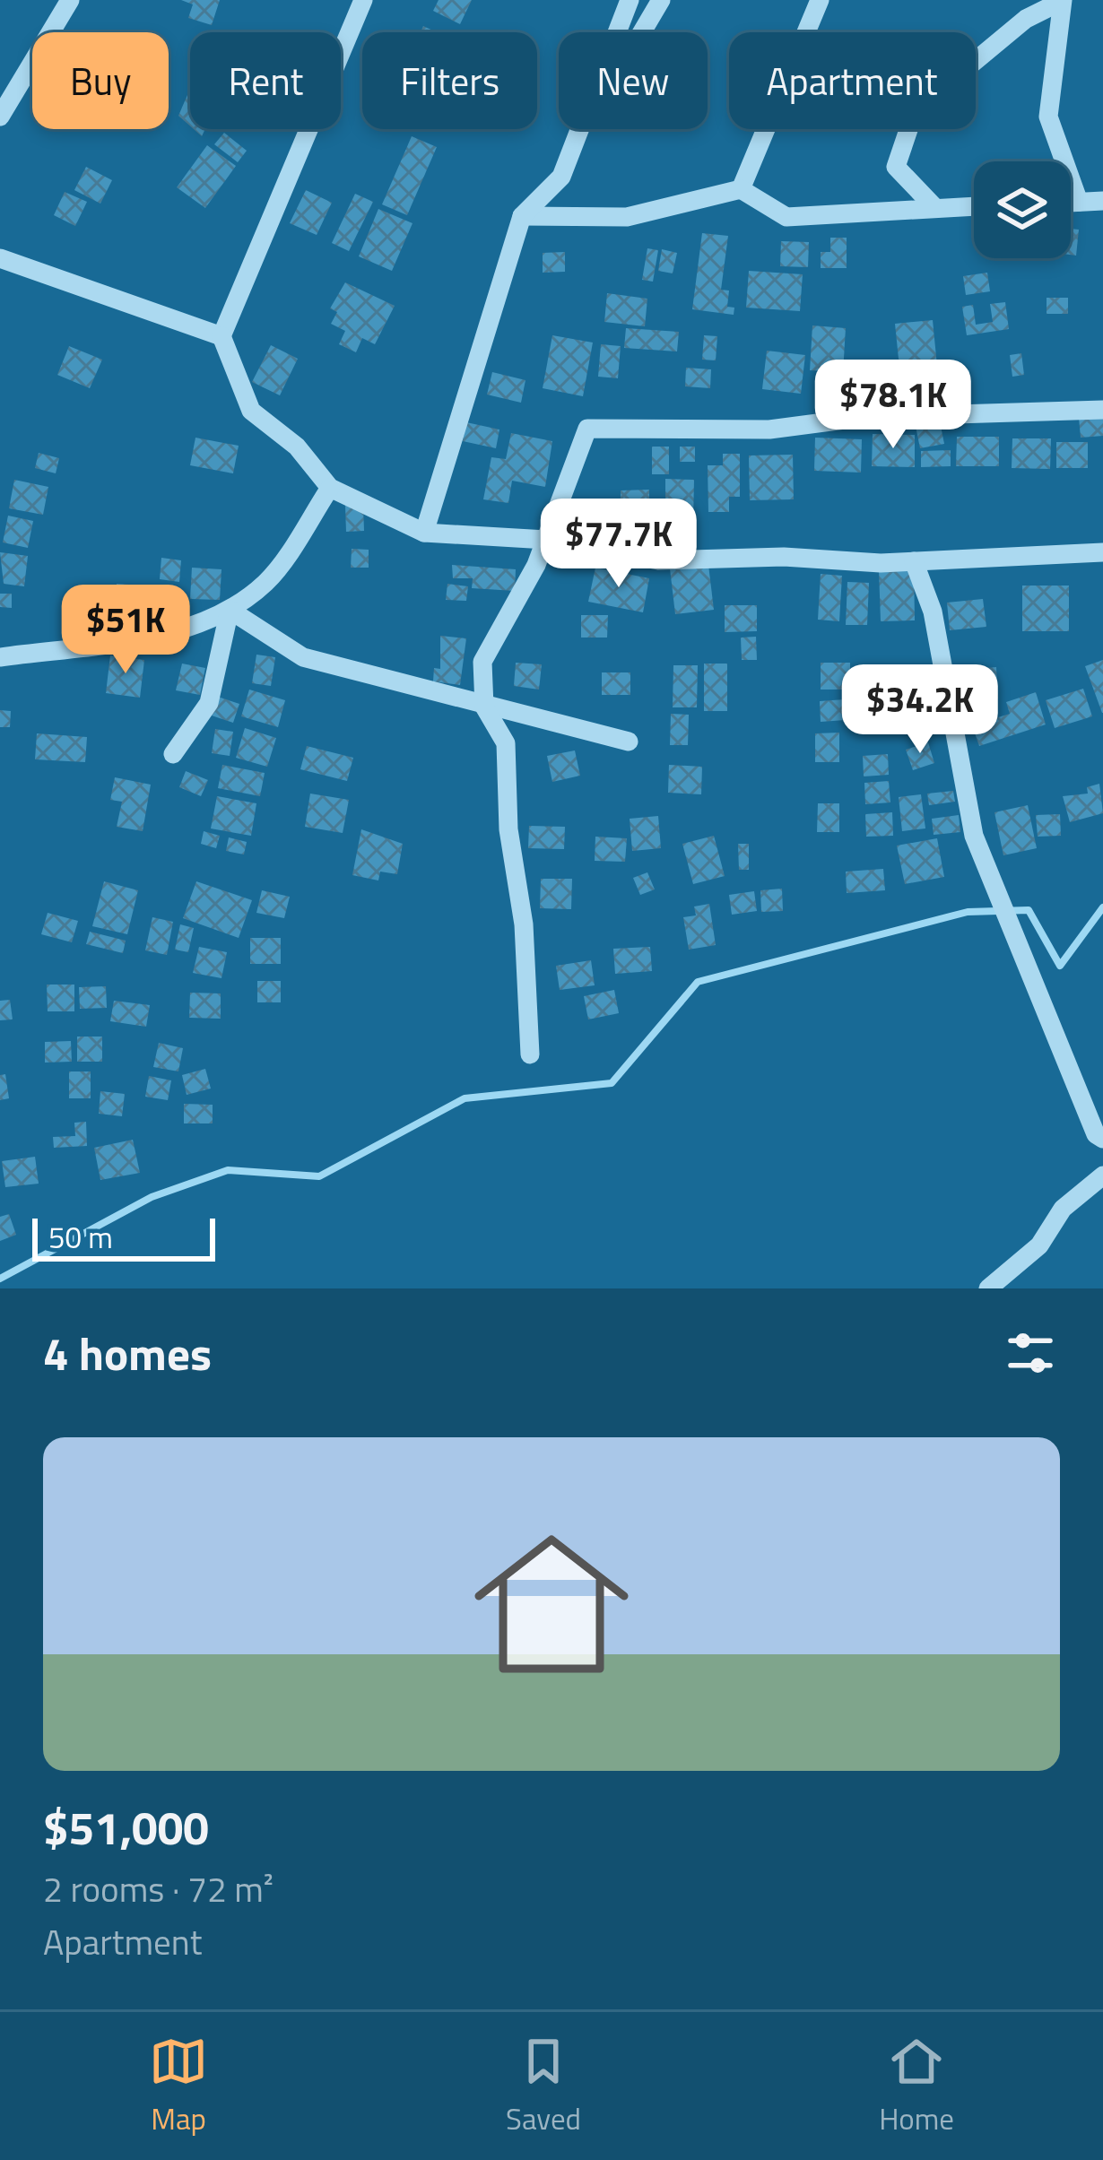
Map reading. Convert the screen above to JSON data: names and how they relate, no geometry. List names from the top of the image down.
{
  "scale_bar": "50 m",
  "page": {
    "chip": [
      "Buy",
      "Rent",
      "Filters",
      "New",
      "Apartment"
    ],
    "price": [
      "$78.1K",
      "$77.7K",
      "$51K",
      "$34.2K"
    ],
    "scale": "50 m",
    "heading": "4 homes",
    "list": [
      {
        "name": "$51,000",
        "note": "2 rooms · 72 m² · Apartment"
      }
    ],
    "tabs": ["Map", "Saved", "Home"]
  }
}
